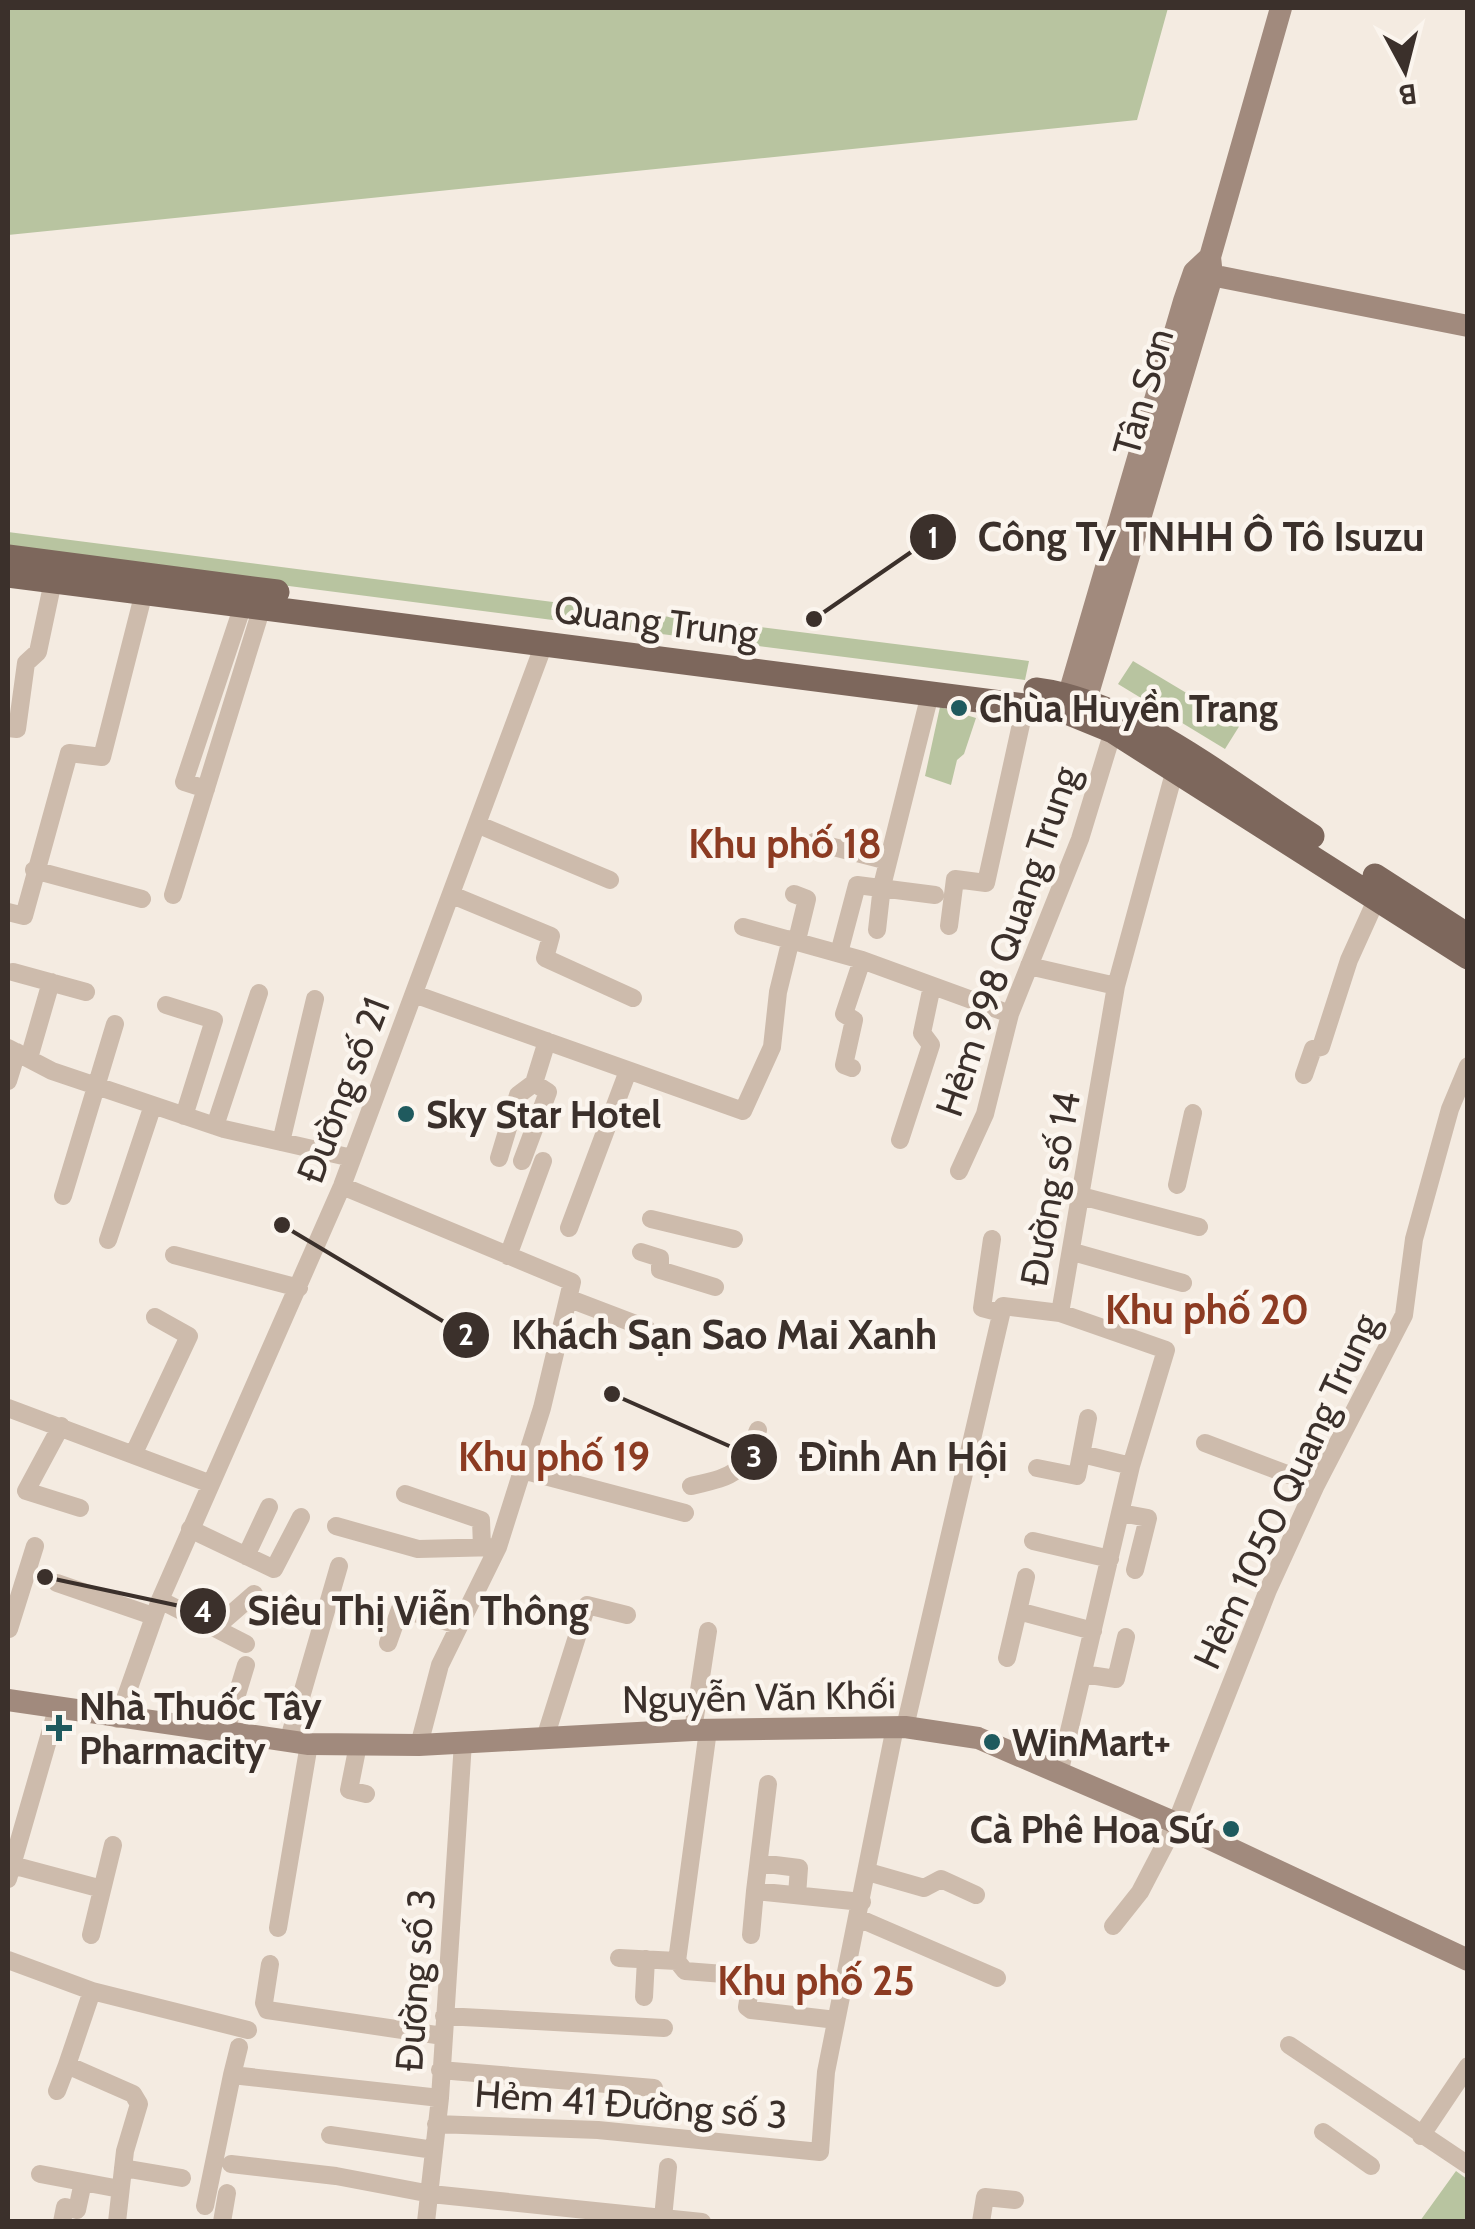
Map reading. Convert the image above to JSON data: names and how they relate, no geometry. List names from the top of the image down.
{
  "streets": {
    "main road": ["Quang Trung"],
    "street": [
      "Tân Sơn",
      "Hẻm 998 Quang Trung",
      "Đường số 21",
      "Đường số 14",
      "Hẻm 1050 Quang Trung",
      "Nguyễn Văn Khối",
      "Đường số 3",
      "Hẻm 41 Đường số 3"
    ]
  },
  "crossings": [
    ["Tân Sơn", "Quang Trung"],
    ["Quang Trung", "Hẻm 998 Quang Trung"],
    ["Quang Trung", "Đường số 21"],
    ["Quang Trung", "Đường số 14"],
    ["Đường số 21", "Nguyễn Văn Khối"],
    ["Đường số 14", "Nguyễn Văn Khối"],
    ["Đường số 14", "Hẻm 41 Đường số 3"],
    ["Hẻm 1050 Quang Trung", "Nguyễn Văn Khối"],
    ["Nguyễn Văn Khối", "Đường số 3"],
    ["Đường số 3", "Hẻm 41 Đường số 3"]
  ],
  "districts": [
    "Khu phố 18",
    "Khu phố 20",
    "Khu phố 19",
    "Khu phố 25"
  ],
  "places": {
    "other": [
      "Công Ty TNHH Ô Tô Isuzu",
      "Chùa Huyền Trang",
      "Sky Star Hotel",
      "Khách Sạn Sao Mai Xanh",
      "Đình An Hội",
      "Siêu Thị Viễn Thông",
      "WinMart+",
      "Cà Phê Hoa Sứ"
    ],
    "health": ["Nhà Thuốc Tây Pharmacity"]
  },
  "north": "bottom"
}
